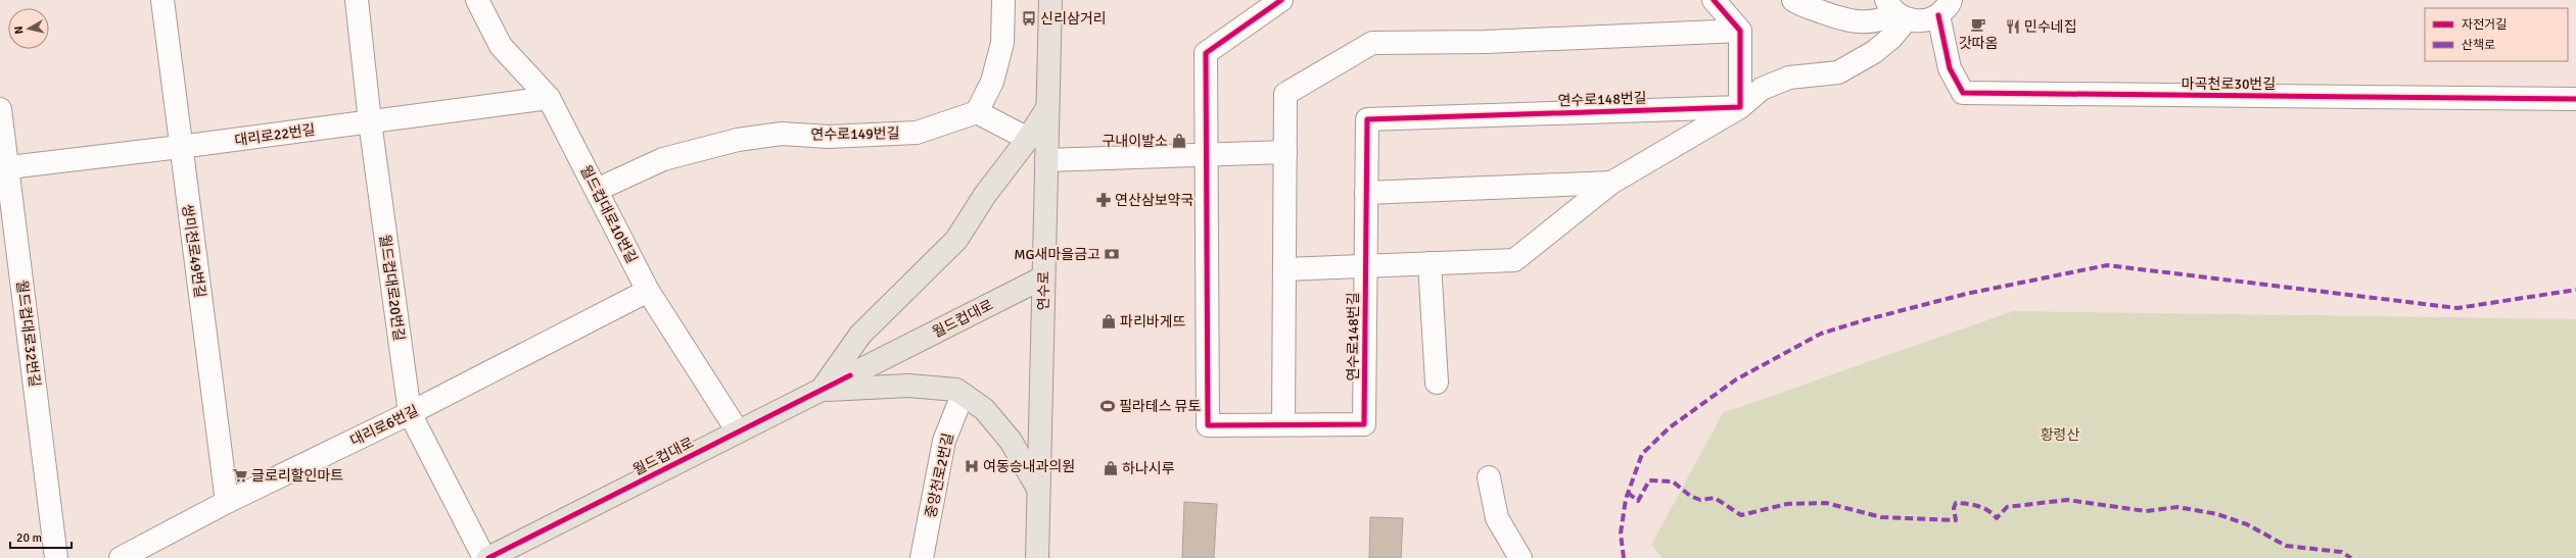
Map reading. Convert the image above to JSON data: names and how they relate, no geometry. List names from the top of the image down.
{
  "streets": {
    "main road": ["연수로", "월드컵대로"],
    "street": [
      "마곡천로30번길",
      "연수로148번길",
      "연수로149번길",
      "대리로22번길",
      "월드컵대로10번길",
      "쌍미천로49번길",
      "월드컵대로20번길",
      "월드컵대로32번길",
      "대리로6번길",
      "중앙천로2번길"
    ]
  },
  "crossings": [
    ["연수로149번길", "월드컵대로10번길"],
    ["대리로22번길", "월드컵대로10번길"],
    ["대리로22번길", "쌍미천로49번길"],
    ["대리로22번길", "월드컵대로20번길"],
    ["대리로22번길", "월드컵대로32번길"],
    ["월드컵대로10번길", "월드컵대로"],
    ["월드컵대로10번길", "대리로6번길"],
    ["쌍미천로49번길", "대리로6번길"],
    ["월드컵대로20번길", "대리로6번길"],
    ["연수로", "월드컵대로"]
  ],
  "parks": ["황령산"],
  "places": {
    "bus stop": ["신리삼거리"],
    "cafe": ["갓따옴"],
    "restaurant": ["민수네집"],
    "shop": ["구내이발소", "파리바게뜨", "하나시루"],
    "pharmacy": ["연산삼보약국"],
    "bank": ["MG새마을금고"],
    "sports": ["필라테스 뮤토"],
    "hospital": ["여동승내과의원"],
    "supermarket": ["글로리할인마트"]
  },
  "legend": ["자전거길", "산책로"],
  "scale_bar": "20 m",
  "north": "left"
}
